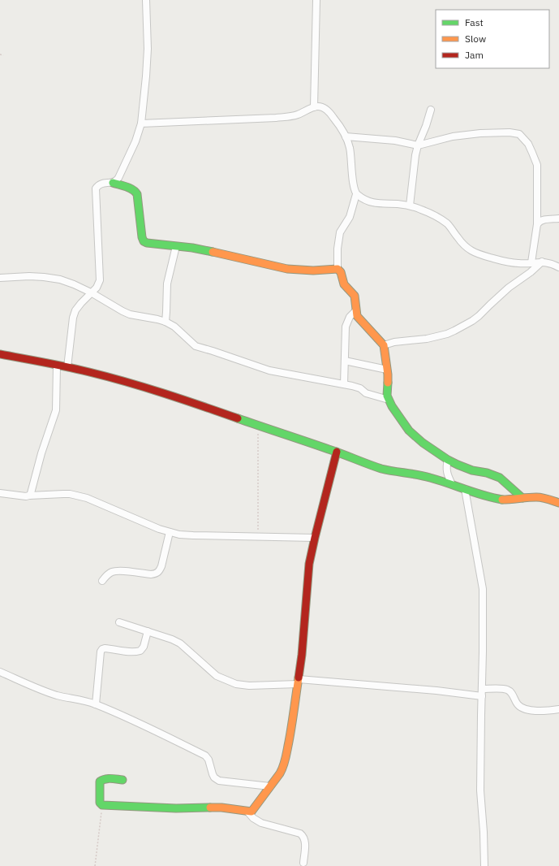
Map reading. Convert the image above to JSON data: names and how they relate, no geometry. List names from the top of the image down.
{
  "legend": ["Fast", "Slow", "Jam"]
}
